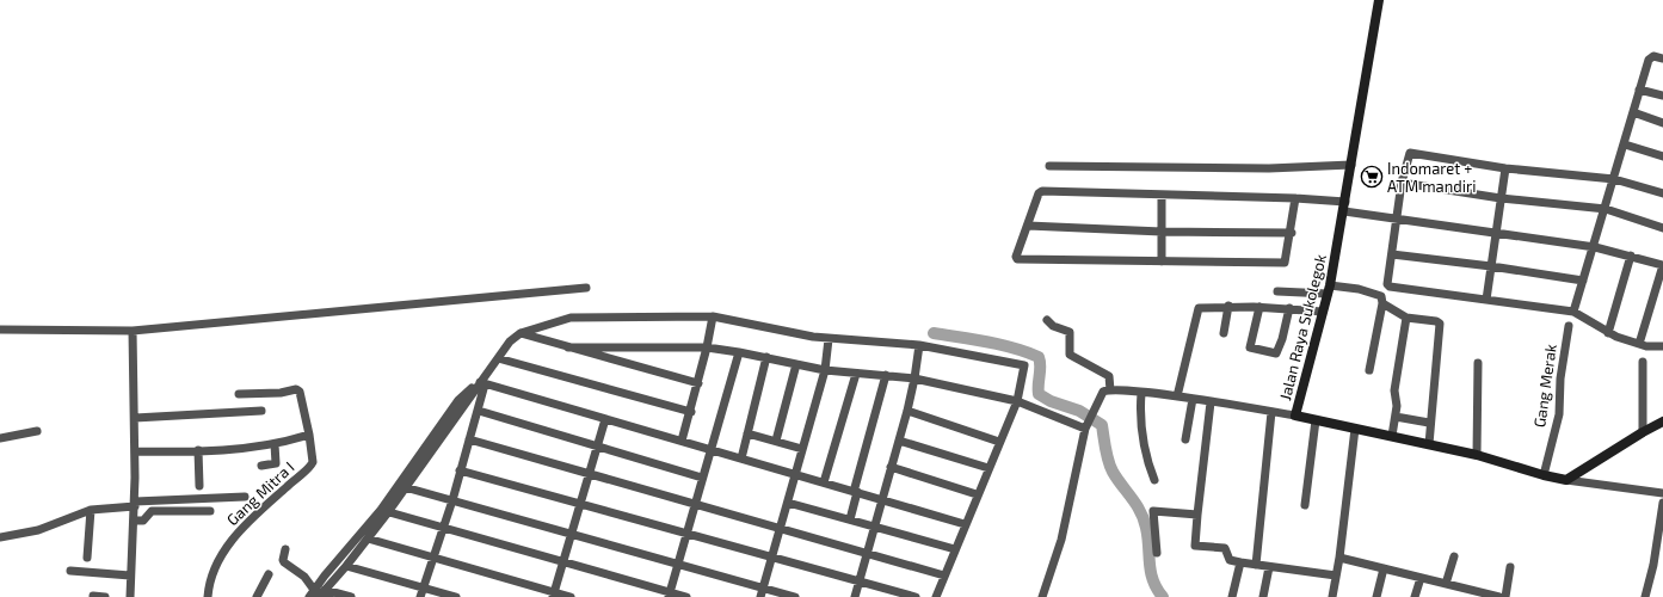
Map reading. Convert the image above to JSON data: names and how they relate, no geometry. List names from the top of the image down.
{
  "streets": {
    "street": ["Jalan Raya Sukolegok", "Gang Merak", "Gang Mitra I"]
  },
  "crossings": [
    ["Jalan Raya Sukolegok", "Gang Merak"]
  ],
  "places": {
    "supermarket": ["Indomaret + ATM mandiri"]
  }
}
